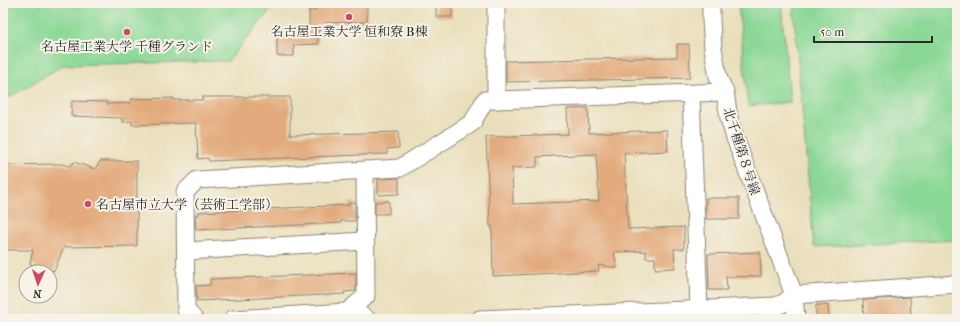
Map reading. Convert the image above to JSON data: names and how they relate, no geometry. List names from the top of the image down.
{
  "streets": {
    "street": ["北千種第８号線"]
  },
  "places": ["名古屋工業大学 恒和寮 B棟", "名古屋工業大学 千種グランド", "名古屋市立大学（芸術工学部）"],
  "scale_bar": "50 m",
  "north": "bottom"
}
